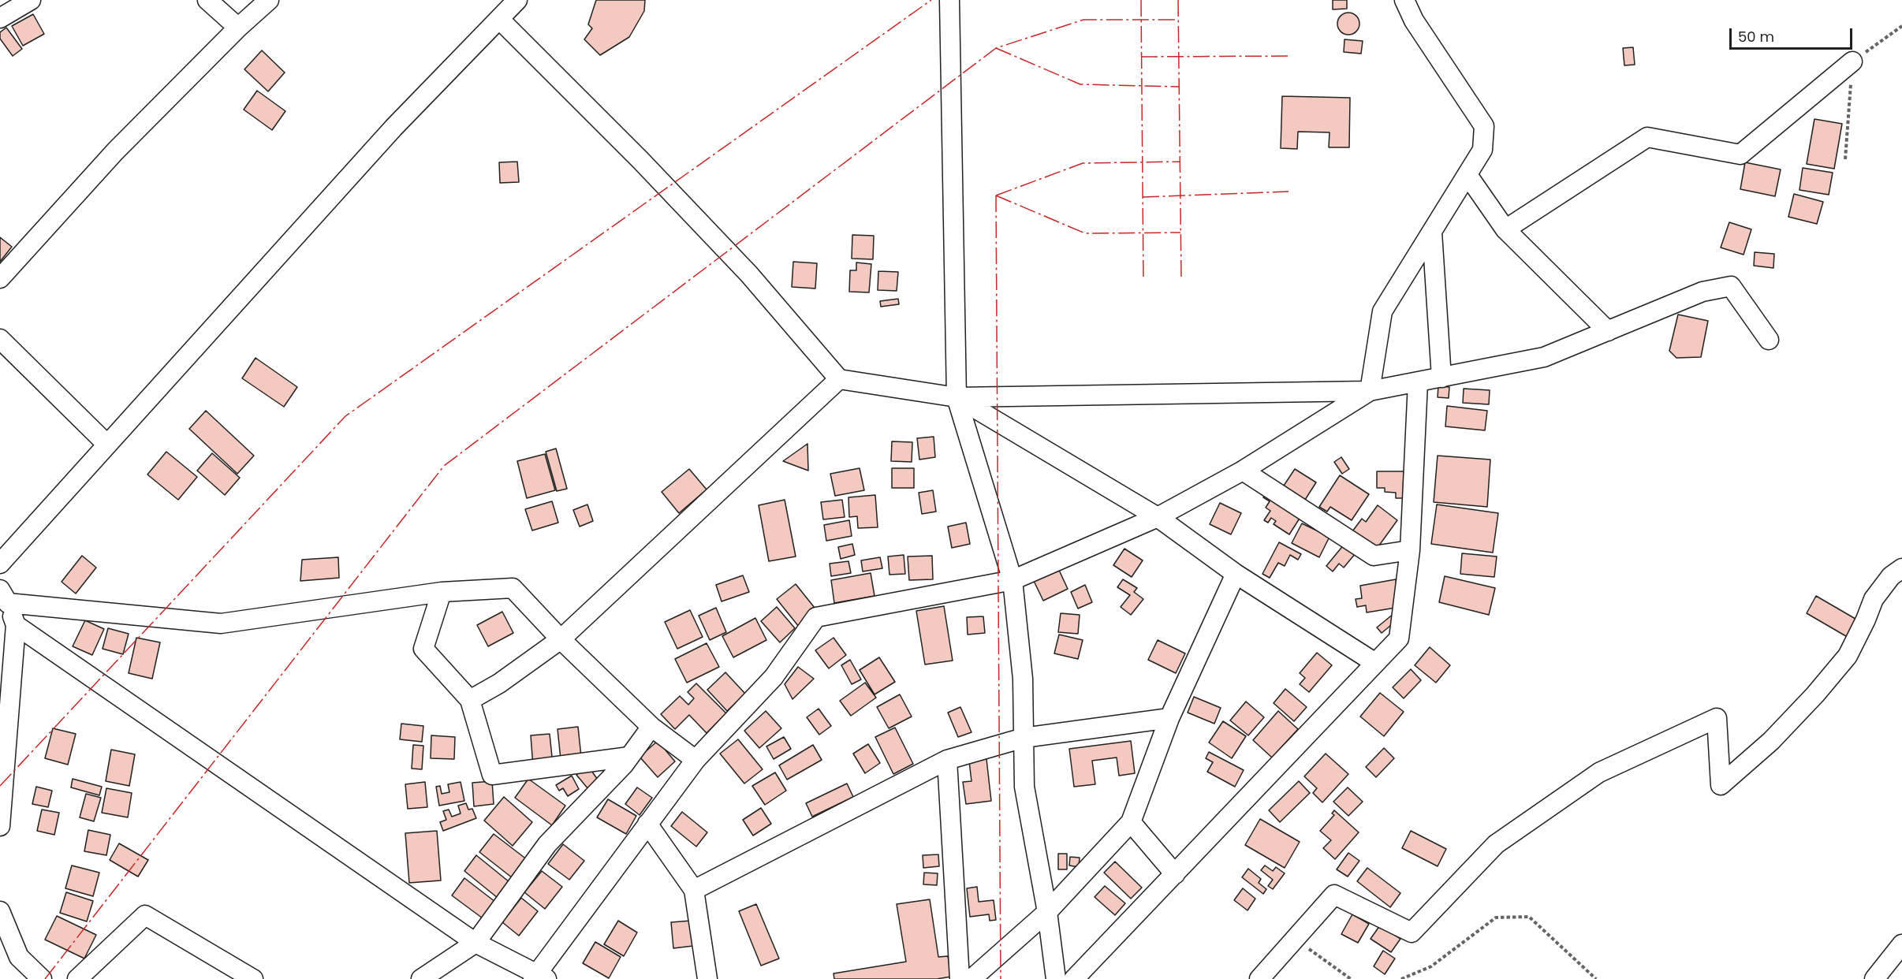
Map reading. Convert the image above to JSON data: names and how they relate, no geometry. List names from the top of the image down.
{
  "scale_bar": "50 m"
}
